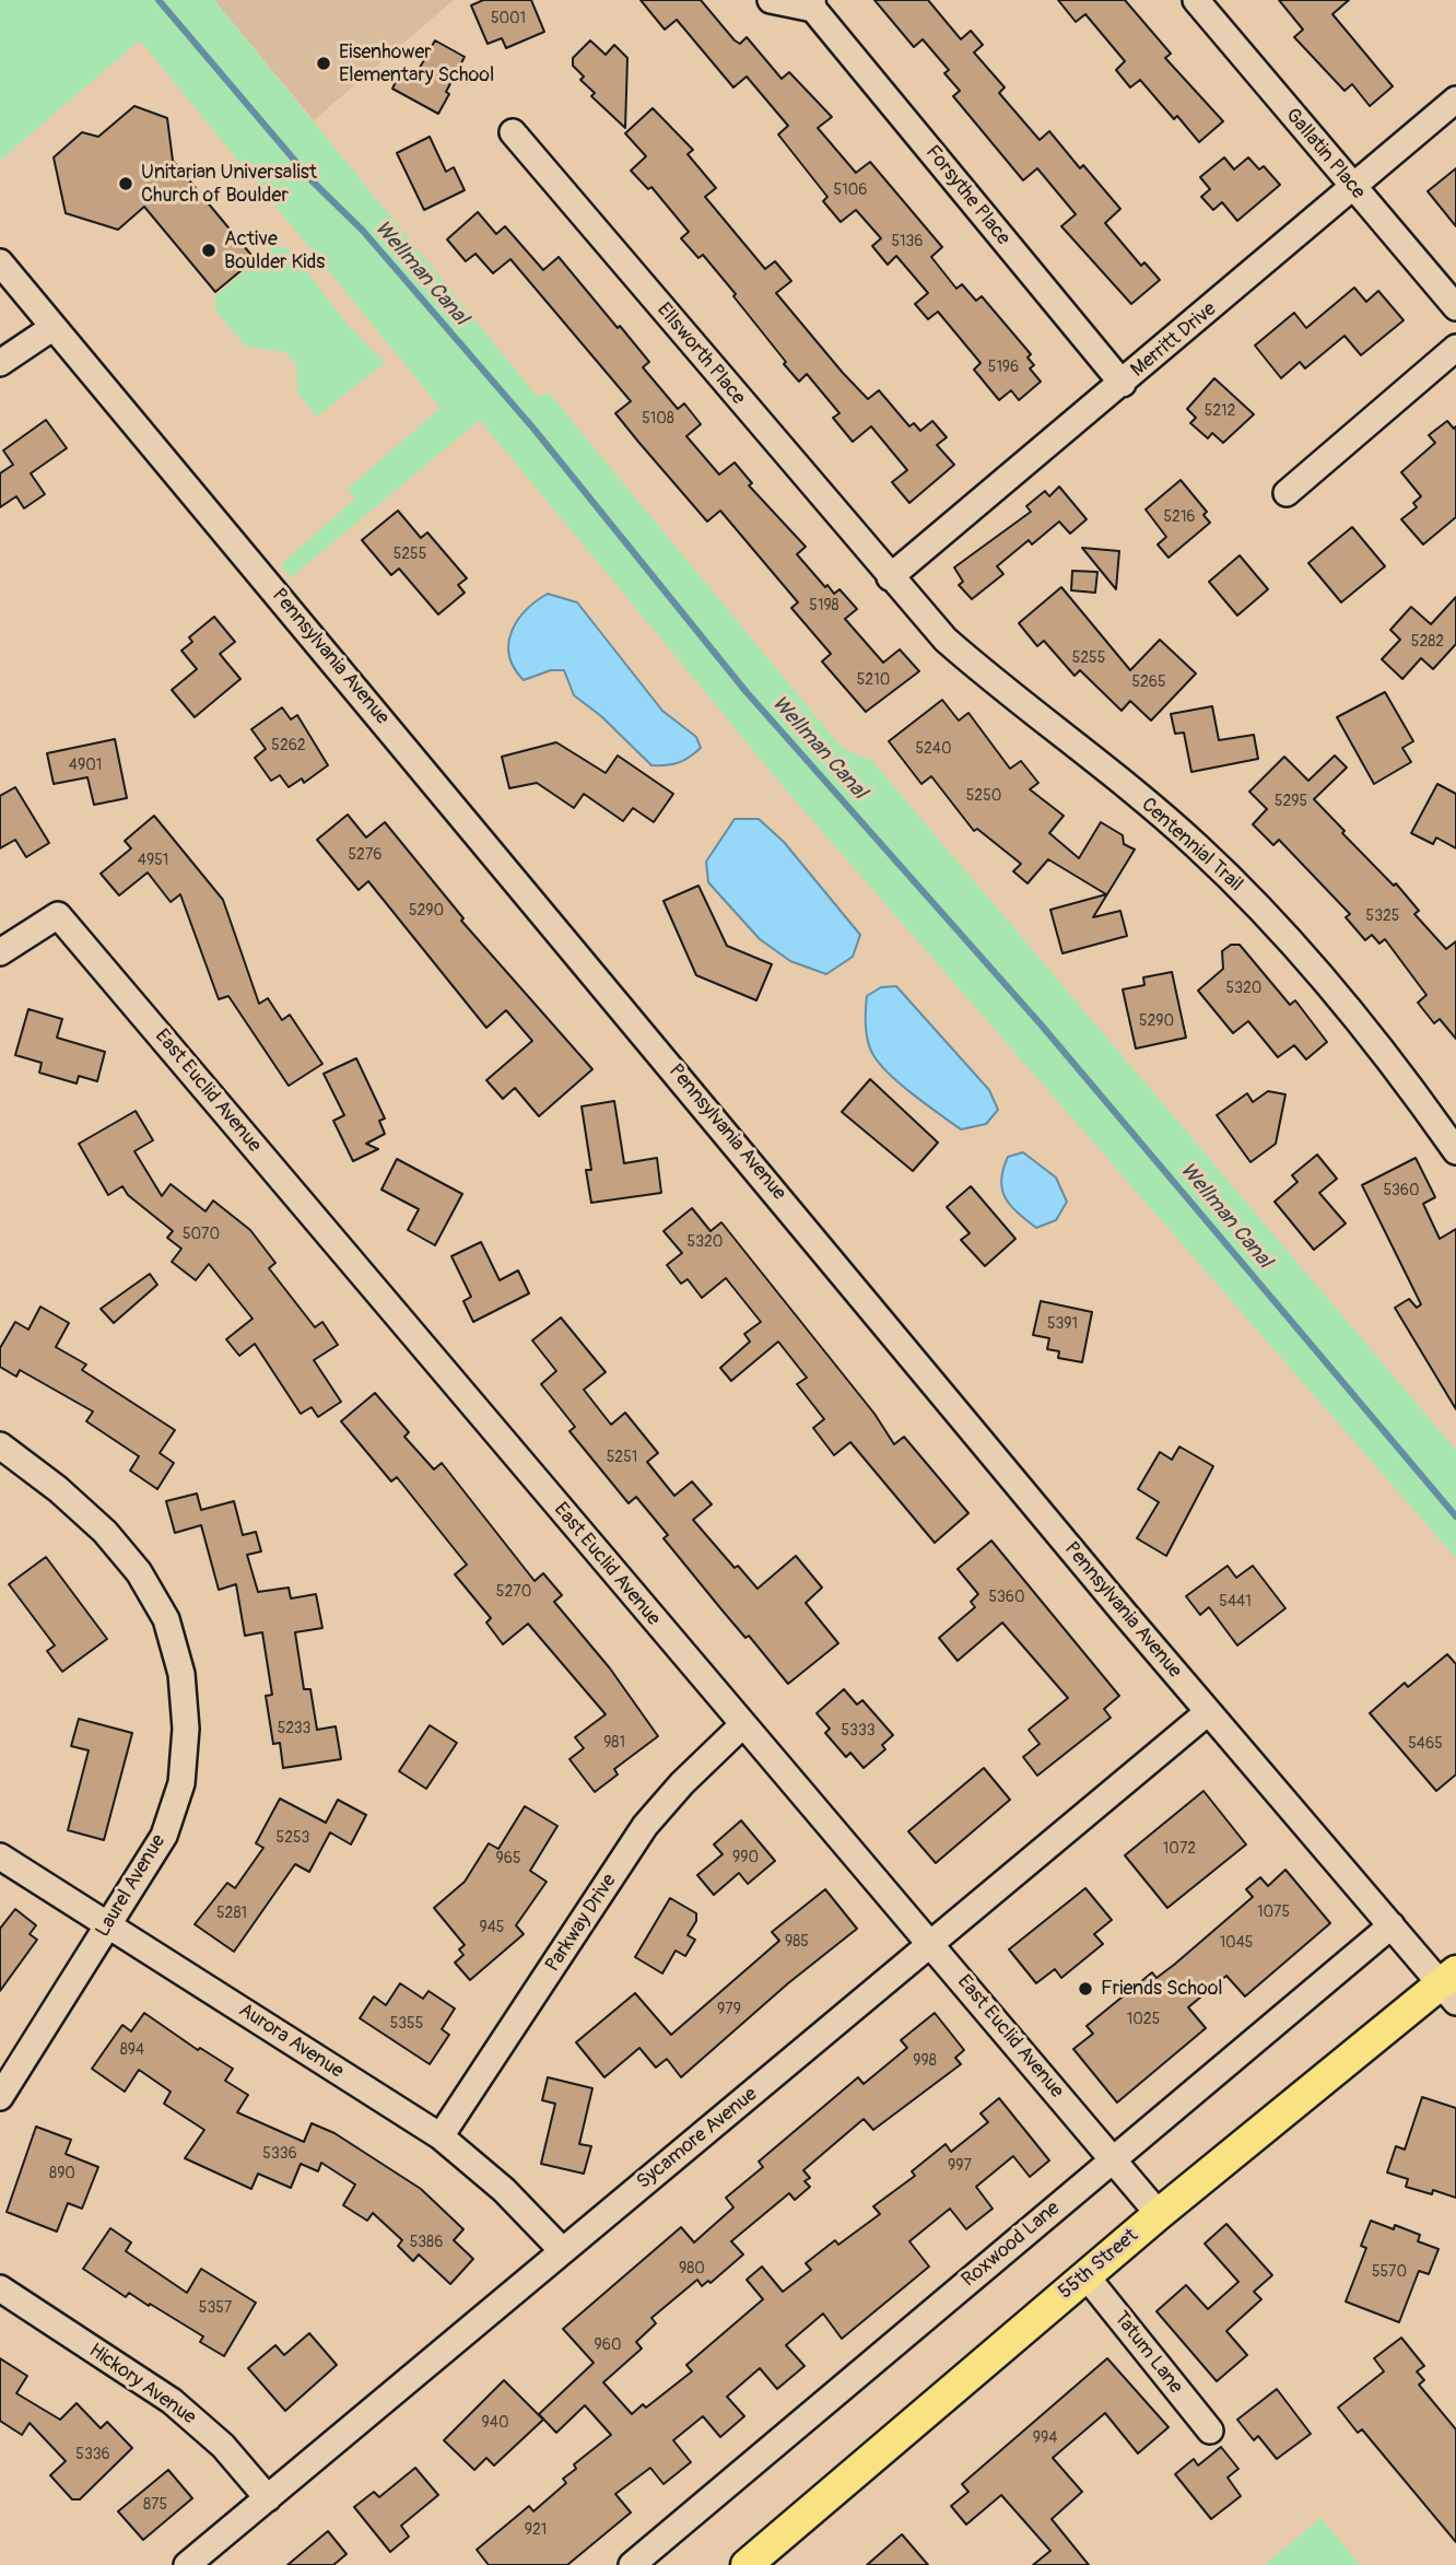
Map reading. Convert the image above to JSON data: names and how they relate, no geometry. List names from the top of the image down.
{
  "streets": {
    "main road": ["55th Street"],
    "street": [
      "Gallatin Place",
      "Forsythe Place",
      "Merritt Drive",
      "Ellsworth Place",
      "Pennsylvania Avenue",
      "Centennial Trail",
      "East Euclid Avenue",
      "Laurel Avenue",
      "Parkway Drive",
      "Aurora Avenue",
      "Sycamore Avenue",
      "Roxwood Lane",
      "Tatum Lane",
      "Hickory Avenue"
    ]
  },
  "crossings": [
    ["Gallatin Place", "Merritt Drive"],
    ["Forsythe Place", "Merritt Drive"],
    ["Merritt Drive", "Ellsworth Place"],
    ["Merritt Drive", "Centennial Trail"],
    ["Ellsworth Place", "Centennial Trail"],
    ["Pennsylvania Avenue", "Sycamore Avenue"],
    ["Pennsylvania Avenue", "Roxwood Lane"],
    ["Pennsylvania Avenue", "55th Street"],
    ["East Euclid Avenue", "Parkway Drive"],
    ["East Euclid Avenue", "Sycamore Avenue"],
    ["East Euclid Avenue", "Roxwood Lane"],
    ["East Euclid Avenue", "55th Street"],
    ["Laurel Avenue", "Aurora Avenue"],
    ["Parkway Drive", "Aurora Avenue"],
    ["Aurora Avenue", "Sycamore Avenue"],
    ["Sycamore Avenue", "Hickory Avenue"],
    ["55th Street", "Tatum Lane"]
  ],
  "water": ["Wellman Canal"],
  "places": [
    "Eisenhower Elementary School",
    "Unitarian Universalist Church of Boulder",
    "Active Boulder Kids",
    "Friends School"
  ],
  "house_numbers": [
    "5001",
    "5106",
    "5136",
    "5196",
    "5212",
    "5108",
    "5216",
    "5255",
    "5198",
    "5282",
    "5255",
    "5210",
    "5265",
    "5262",
    "5240",
    "4901",
    "5250",
    "5295",
    "5276",
    "4951",
    "5290",
    "5325",
    "5320",
    "5290",
    "5360",
    "5070",
    "5320",
    "5391",
    "5251",
    "5270",
    "5360",
    "5441",
    "5233",
    "5333",
    "981",
    "5465",
    "5253",
    "1072",
    "990",
    "965",
    "1075",
    "5281",
    "945",
    "985",
    "1045",
    "979",
    "1025",
    "5355",
    "894",
    "998",
    "5336",
    "997",
    "890",
    "5386",
    "980",
    "5570",
    "5357",
    "960",
    "940",
    "994",
    "5336",
    "875",
    "921"
  ]
}
